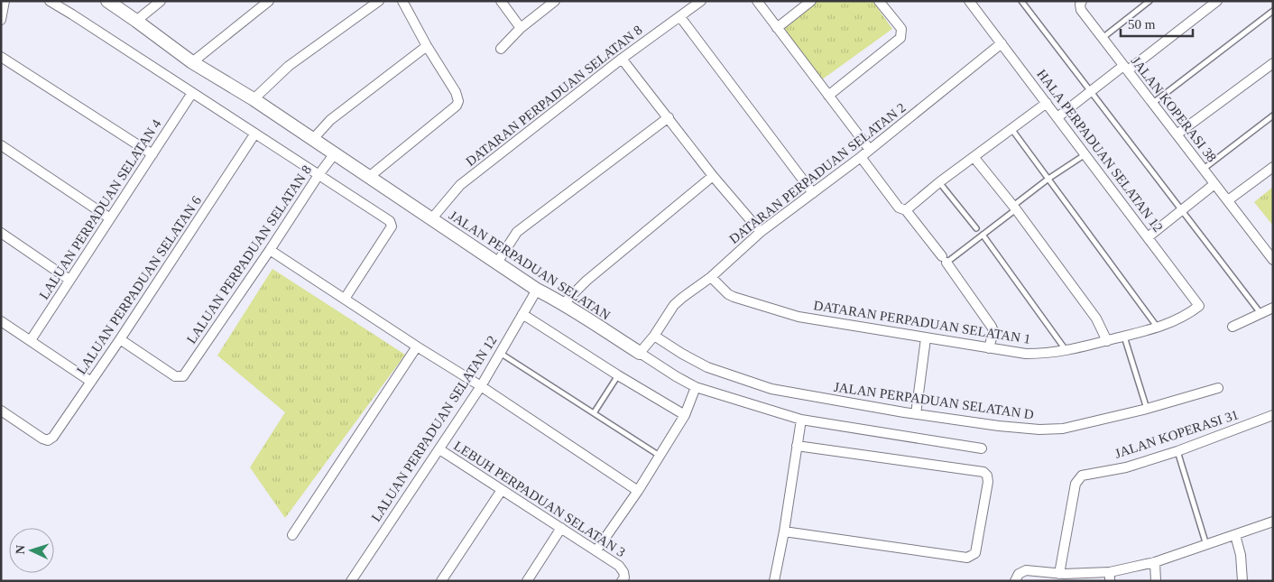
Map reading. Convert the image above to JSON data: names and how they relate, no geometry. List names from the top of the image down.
{
  "streets": {
    "street": [
      "DATARAN PERPADUAN SELATAN 8",
      "JALAN KOPERASI 38",
      "HALA PERPADUAN SELATAN 12",
      "DATARAN PERPADUAN SELATAN 2",
      "LALUAN PERPADUAN SELATAN 4",
      "LALUAN PERPADUAN SELATAN 8",
      "JALAN PERPADUAN SELATAN",
      "LALUAN PERPADUAN SELATAN 6",
      "DATARAN PERPADUAN SELATAN 1",
      "JALAN PERPADUAN SELATAN D",
      "LALUAN PERPADUAN SELATAN 12",
      "JALAN KOPERASI 31",
      "LEBUH PERPADUAN SELATAN 3"
    ]
  },
  "crossings": [
    ["DATARAN PERPADUAN SELATAN 8", "JALAN PERPADUAN SELATAN"],
    ["HALA PERPADUAN SELATAN 12", "DATARAN PERPADUAN SELATAN 2"],
    ["HALA PERPADUAN SELATAN 12", "DATARAN PERPADUAN SELATAN 1"],
    ["DATARAN PERPADUAN SELATAN 2", "JALAN PERPADUAN SELATAN"],
    ["DATARAN PERPADUAN SELATAN 2", "DATARAN PERPADUAN SELATAN 1"],
    ["DATARAN PERPADUAN SELATAN 2", "JALAN PERPADUAN SELATAN D"],
    ["LALUAN PERPADUAN SELATAN 8", "JALAN PERPADUAN SELATAN"],
    ["LALUAN PERPADUAN SELATAN 8", "LALUAN PERPADUAN SELATAN 6"],
    ["JALAN PERPADUAN SELATAN", "LALUAN PERPADUAN SELATAN 12"],
    ["LALUAN PERPADUAN SELATAN 12", "LEBUH PERPADUAN SELATAN 3"]
  ],
  "scale_bar": "50 m",
  "north": "left"
}
